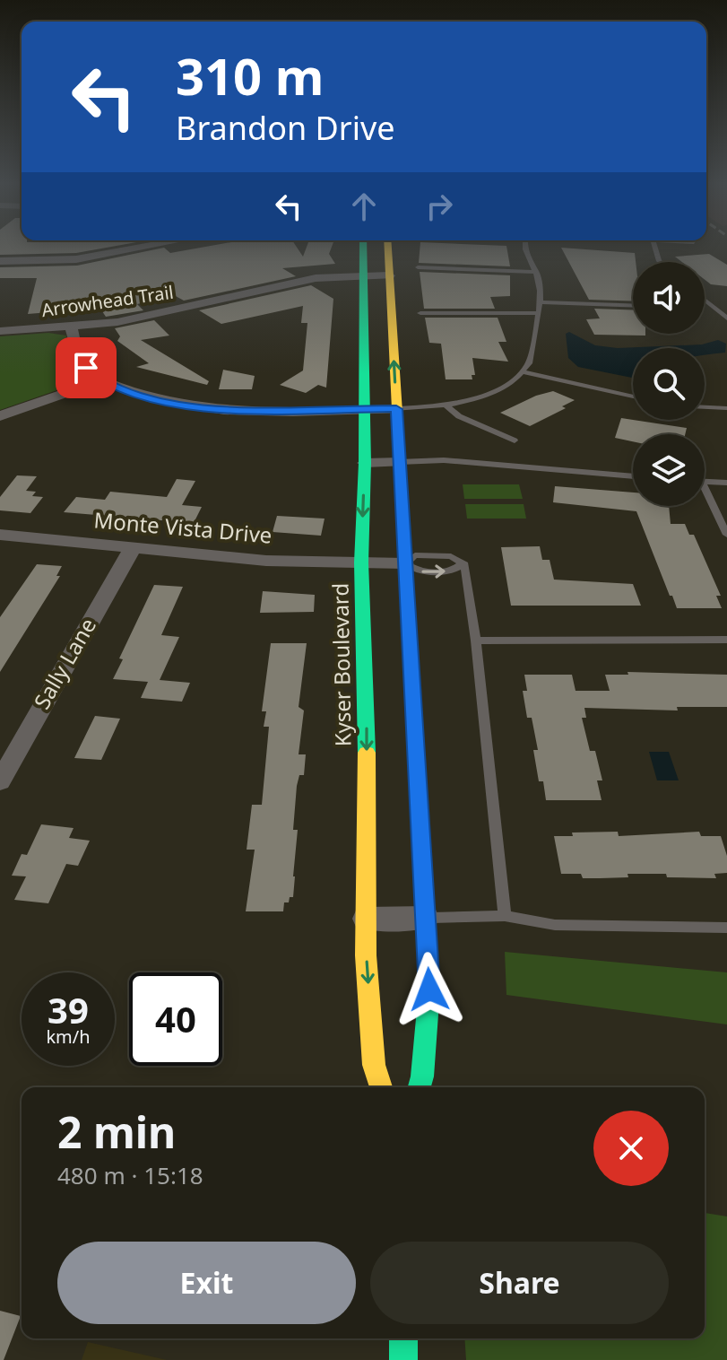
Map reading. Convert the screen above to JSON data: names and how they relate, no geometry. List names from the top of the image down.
{
  "streets": {
    "street": [
      "Arrowhead Trail",
      "Monte Vista Drive",
      "Sally Lane",
      "Kyser Boulevard"
    ]
  },
  "crossings": [
    ["Arrowhead Trail", "Kyser Boulevard"],
    ["Monte Vista Drive", "Sally Lane"],
    ["Monte Vista Drive", "Kyser Boulevard"]
  ],
  "page": {
    "turn": ["310 m", "Brandon Drive"],
    "speed": "39 km/h",
    "limit": "40",
    "heading": ["2 min", "480 m · 15:18"],
    "buttons": ["Exit", "Share"]
  }
}
